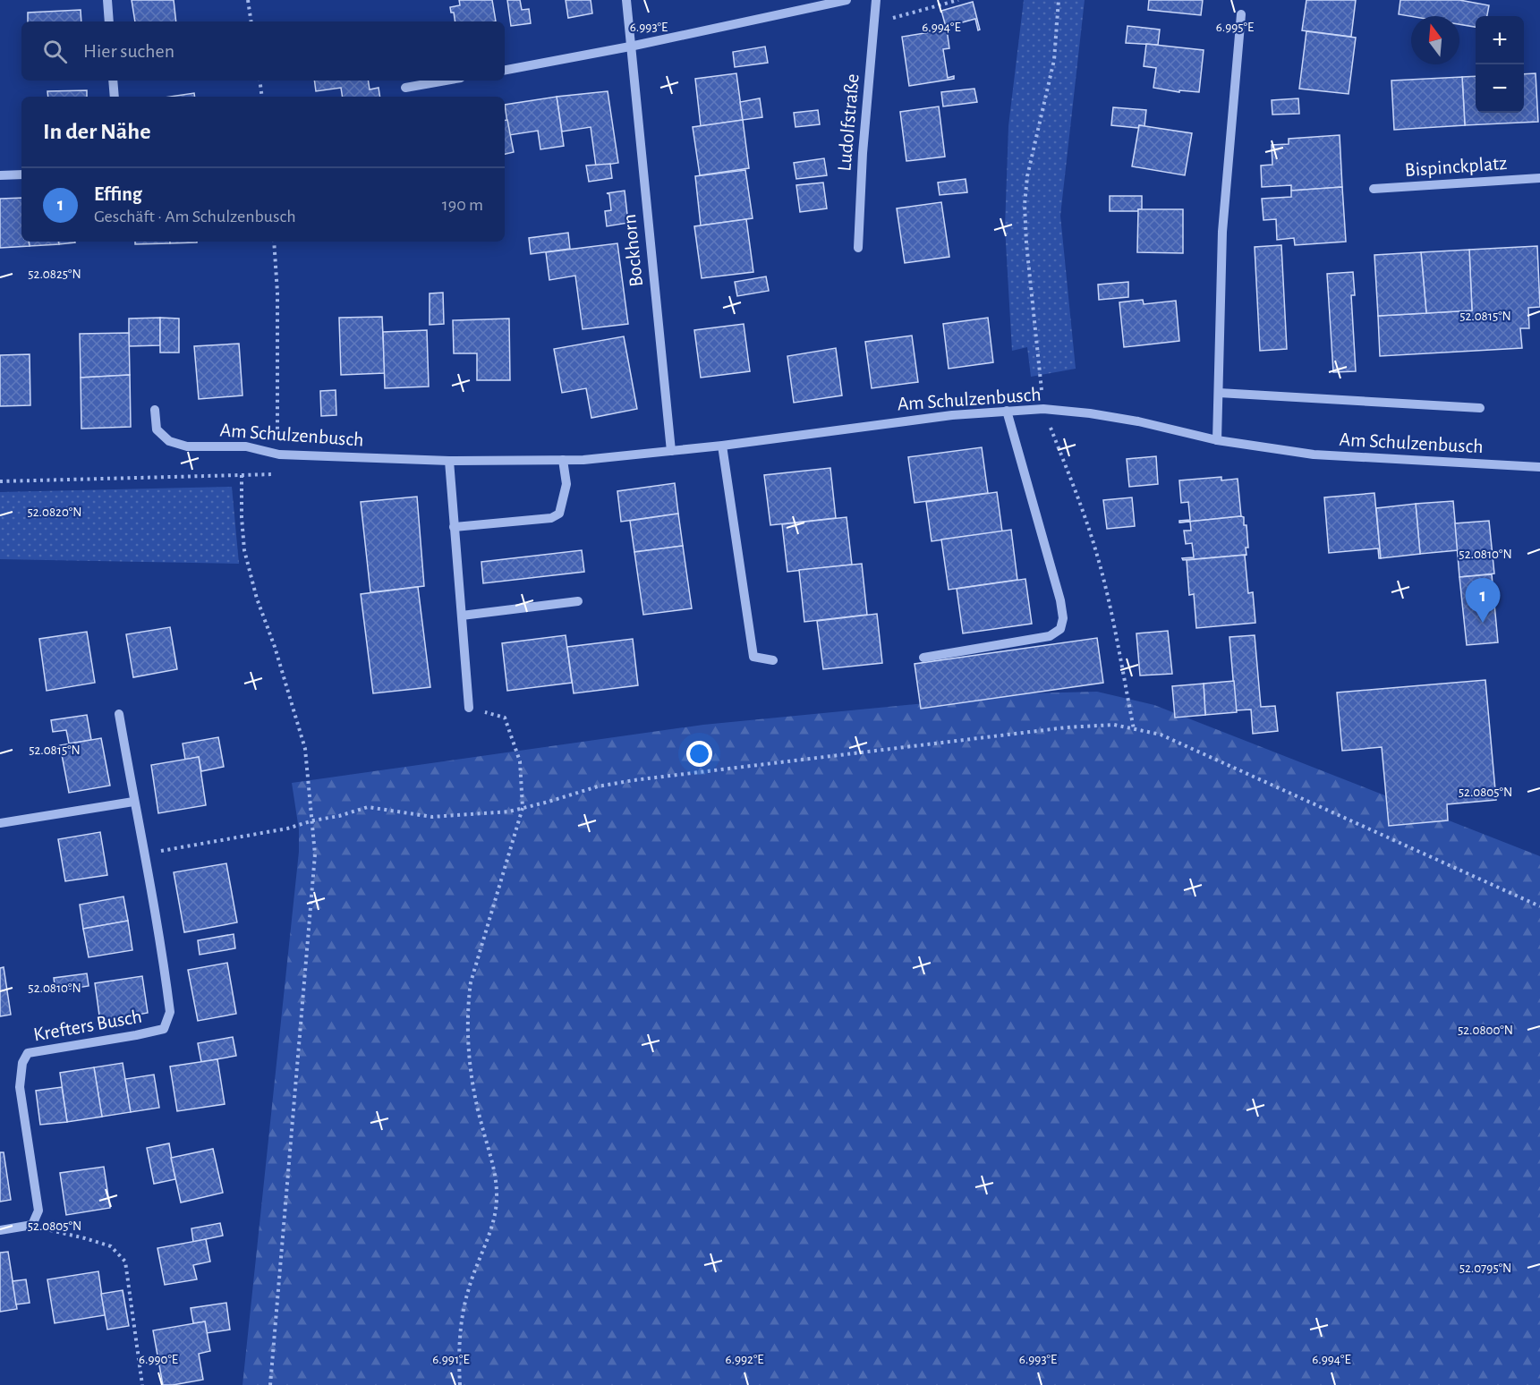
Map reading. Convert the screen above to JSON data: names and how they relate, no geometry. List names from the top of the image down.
{
  "streets": {
    "street": [
      "Ludolfstraße",
      "Bispinckplatz",
      "Bockhorn",
      "Am Schulzenbusch",
      "Krefters Busch"
    ]
  },
  "crossings": [
    ["Bockhorn", "Am Schulzenbusch"]
  ],
  "north": "top",
  "page": {
    "map_buttons": ["+", "−"],
    "search": "Hier suchen",
    "heading": "In der Nähe",
    "list": [
      {
        "mark": "1",
        "name": "Effing",
        "note": "Geschäft · Am Schulzenbusch",
        "value": "190 m"
      }
    ],
    "pins": "1"
  },
  "coordinates": [
    "6.993°E",
    "6.994°E",
    "6.995°E",
    "52.0825°N",
    "52.0815°N",
    "52.0820°N",
    "52.0810°N",
    "52.0805°N",
    "52.0800°N",
    "52.0795°N",
    "6.990°E",
    "6.991°E",
    "6.992°E"
  ]
}
